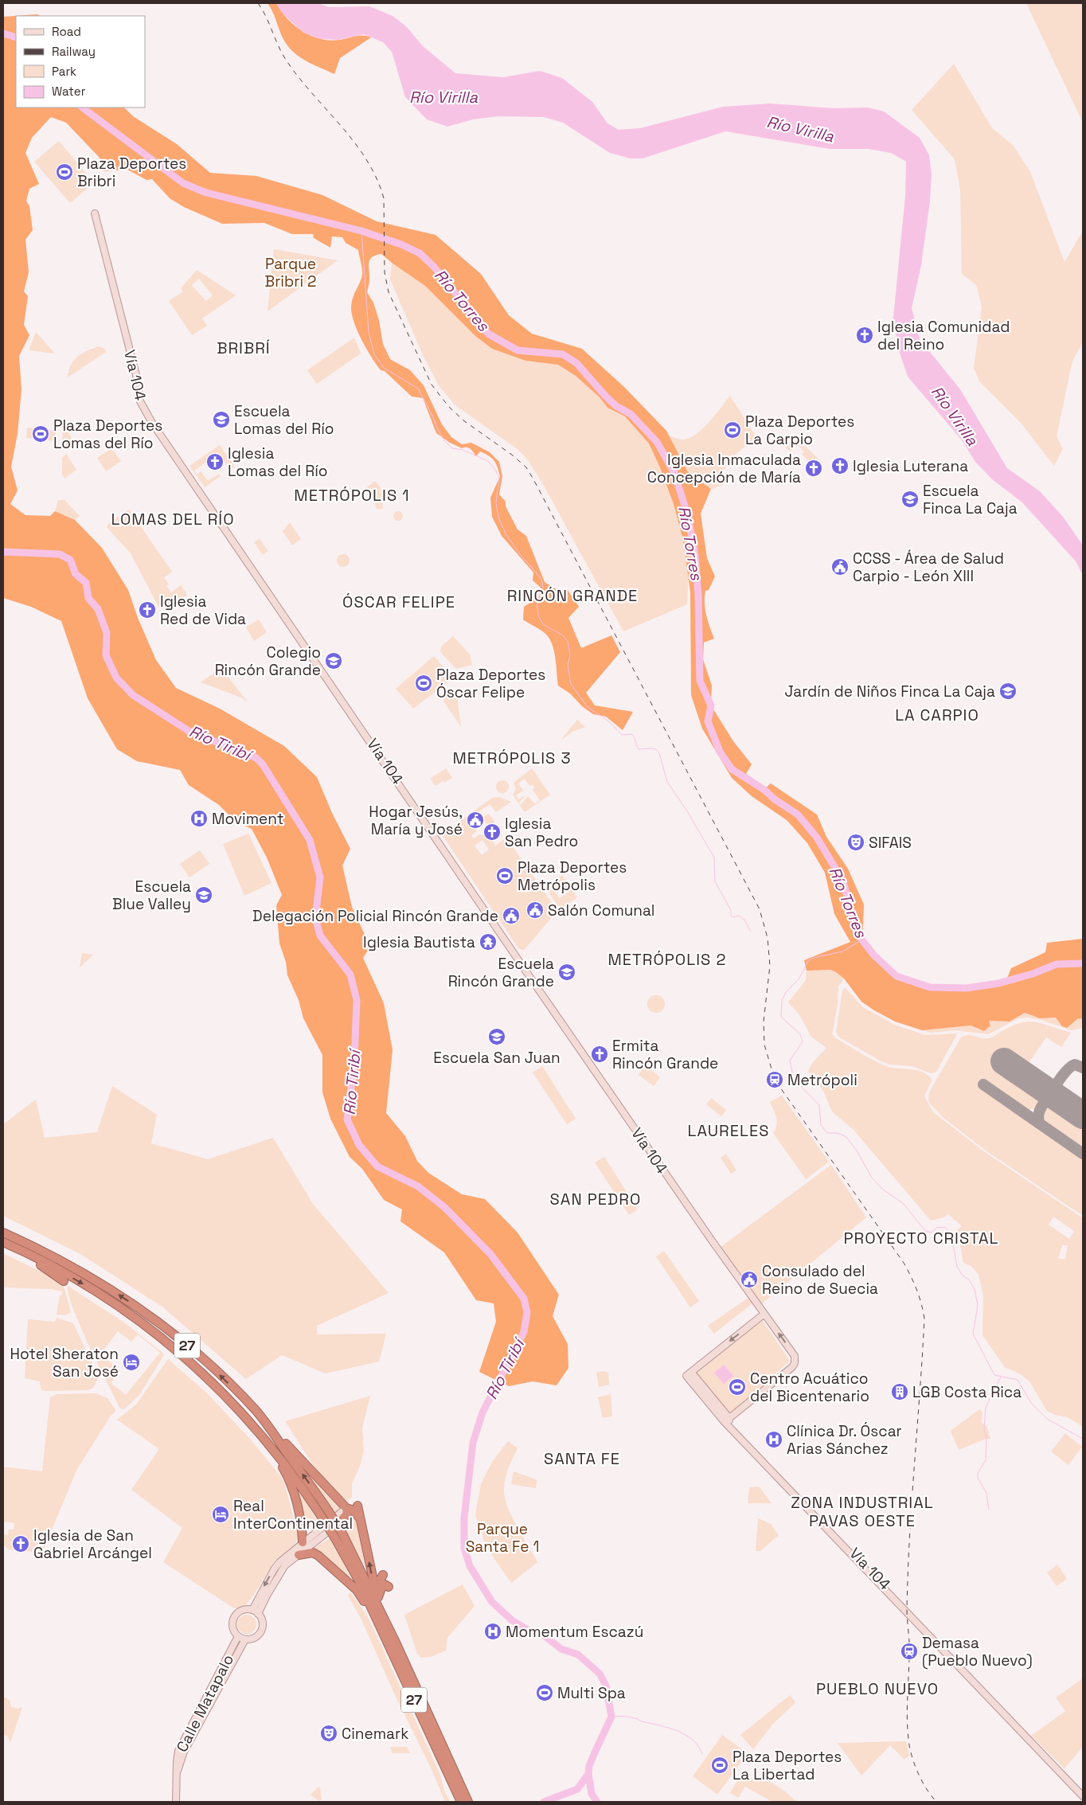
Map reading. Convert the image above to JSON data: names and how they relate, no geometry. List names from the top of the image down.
{
  "streets": {
    "highway": ["27"],
    "main road": ["Vía 104", "Calle Matapalo"]
  },
  "districts": [
    "BRIBRÍ",
    "METRÓPOLIS 1",
    "LOMAS DEL RÍO",
    "RINCÓN GRANDE",
    "ÓSCAR FELIPE",
    "LA CARPIO",
    "METRÓPOLIS 3",
    "METRÓPOLIS 2",
    "LAURELES",
    "SAN PEDRO",
    "PROYECTO CRISTAL",
    "SANTA FE",
    "ZONA INDUSTRIAL PAVAS OESTE",
    "PUEBLO NUEVO"
  ],
  "water": ["Río Virilla", "Río Torres", "Río Tiribí"],
  "parks": ["Parque Bribri 2", "Parque Santa Fe 1"],
  "places": {
    "sports": [
      "Plaza Deportes Bribri",
      "Plaza Deportes La Carpio",
      "Plaza Deportes Lomas del Río",
      "Plaza Deportes Óscar Felipe",
      "Plaza Deportes Metrópolis",
      "Centro Acuático del Bicentenario",
      "Multi Spa",
      "Plaza Deportes La Libertad"
    ],
    "church": [
      "Iglesia Comunidad del Reino",
      "Iglesia Lomas del Río",
      "Iglesia Luterana",
      "Iglesia Inmaculada Concepción de María",
      "Iglesia Red de Vida",
      "Iglesia San Pedro",
      "Ermita Rincón Grande",
      "Iglesia de San Gabriel Arcángel"
    ],
    "school or university": [
      "Escuela Lomas del Río",
      "Escuela Finca La Caja",
      "Colegio Rincón Grande",
      "Jardín de Niños Finca La Caja",
      "Escuela Blue Valley",
      "Escuela Rincón Grande",
      "Escuela San Juan"
    ],
    "public building": [
      "CCSS - Área de Salud Carpio - León XIII",
      "Hogar Jesús, María y José",
      "Salón Comunal",
      "Delegación Policial Rincón Grande",
      "Consulado del Reino de Suecia"
    ],
    "hospital": ["Moviment", "Clínica Dr. Óscar Arias Sánchez", "Momentum Escazú"],
    "theatre": ["SIFAIS", "Cinemark"],
    "temple": ["Iglesia Bautista"],
    "station": ["Metrópoli", "Demasa (Pueblo Nuevo)"],
    "hotel": ["Hotel Sheraton San José", "Real InterContinental"],
    "building": ["LGB Costa Rica"]
  },
  "legend": [
    "Road",
    "Railway",
    "Park",
    "Water"
  ]
}
